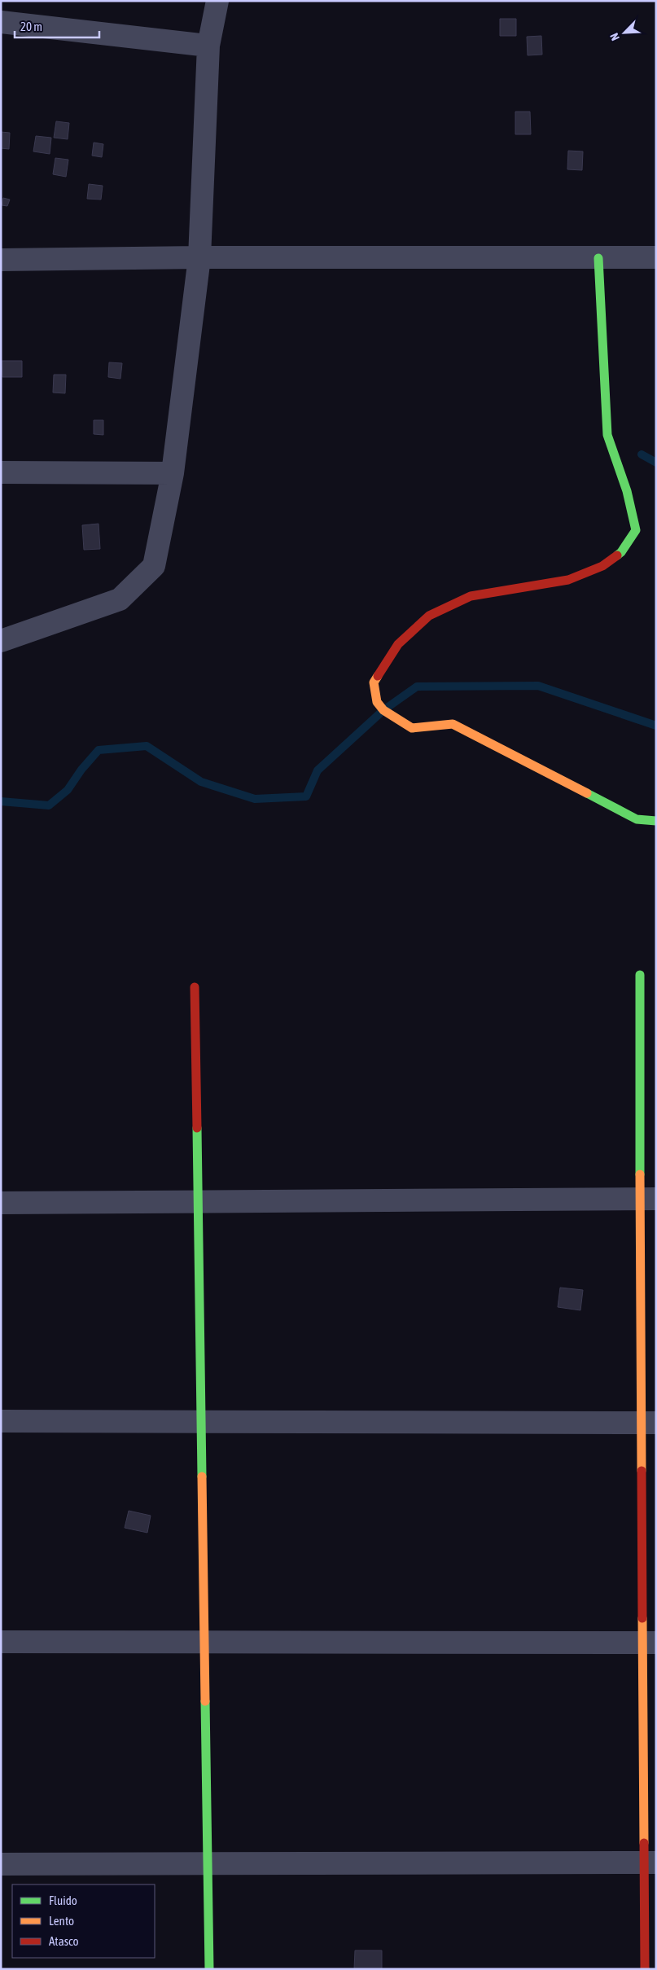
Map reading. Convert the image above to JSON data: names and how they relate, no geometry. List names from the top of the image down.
{
  "legend": ["Fluido", "Lento", "Atasco"],
  "scale_bar": "20 m",
  "north": "bottom left"
}
